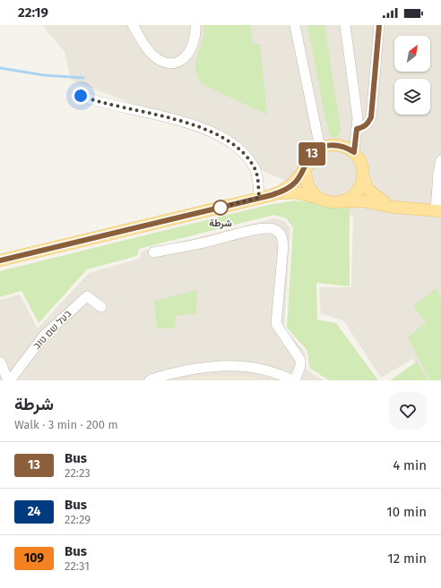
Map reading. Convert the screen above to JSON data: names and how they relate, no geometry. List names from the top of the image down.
{
  "streets": {
    "street": ["בעל שם טוב"]
  },
  "places": ["شرطة"],
  "lines": ["bus line 13"],
  "north": "top right",
  "page": {
    "status": "22:19",
    "on_map": "13",
    "heading": ["شرطة", "Walk · 3 min · 200 m"],
    "list": [
      {
        "mark": "13",
        "name": "Bus",
        "note": "22:23",
        "value": "4 min"
      },
      {
        "mark": "24",
        "name": "Bus",
        "note": "22:29",
        "value": "10 min"
      },
      {
        "mark": "109",
        "name": "Bus",
        "note": "22:31",
        "value": "12 min"
      }
    ]
  }
}
